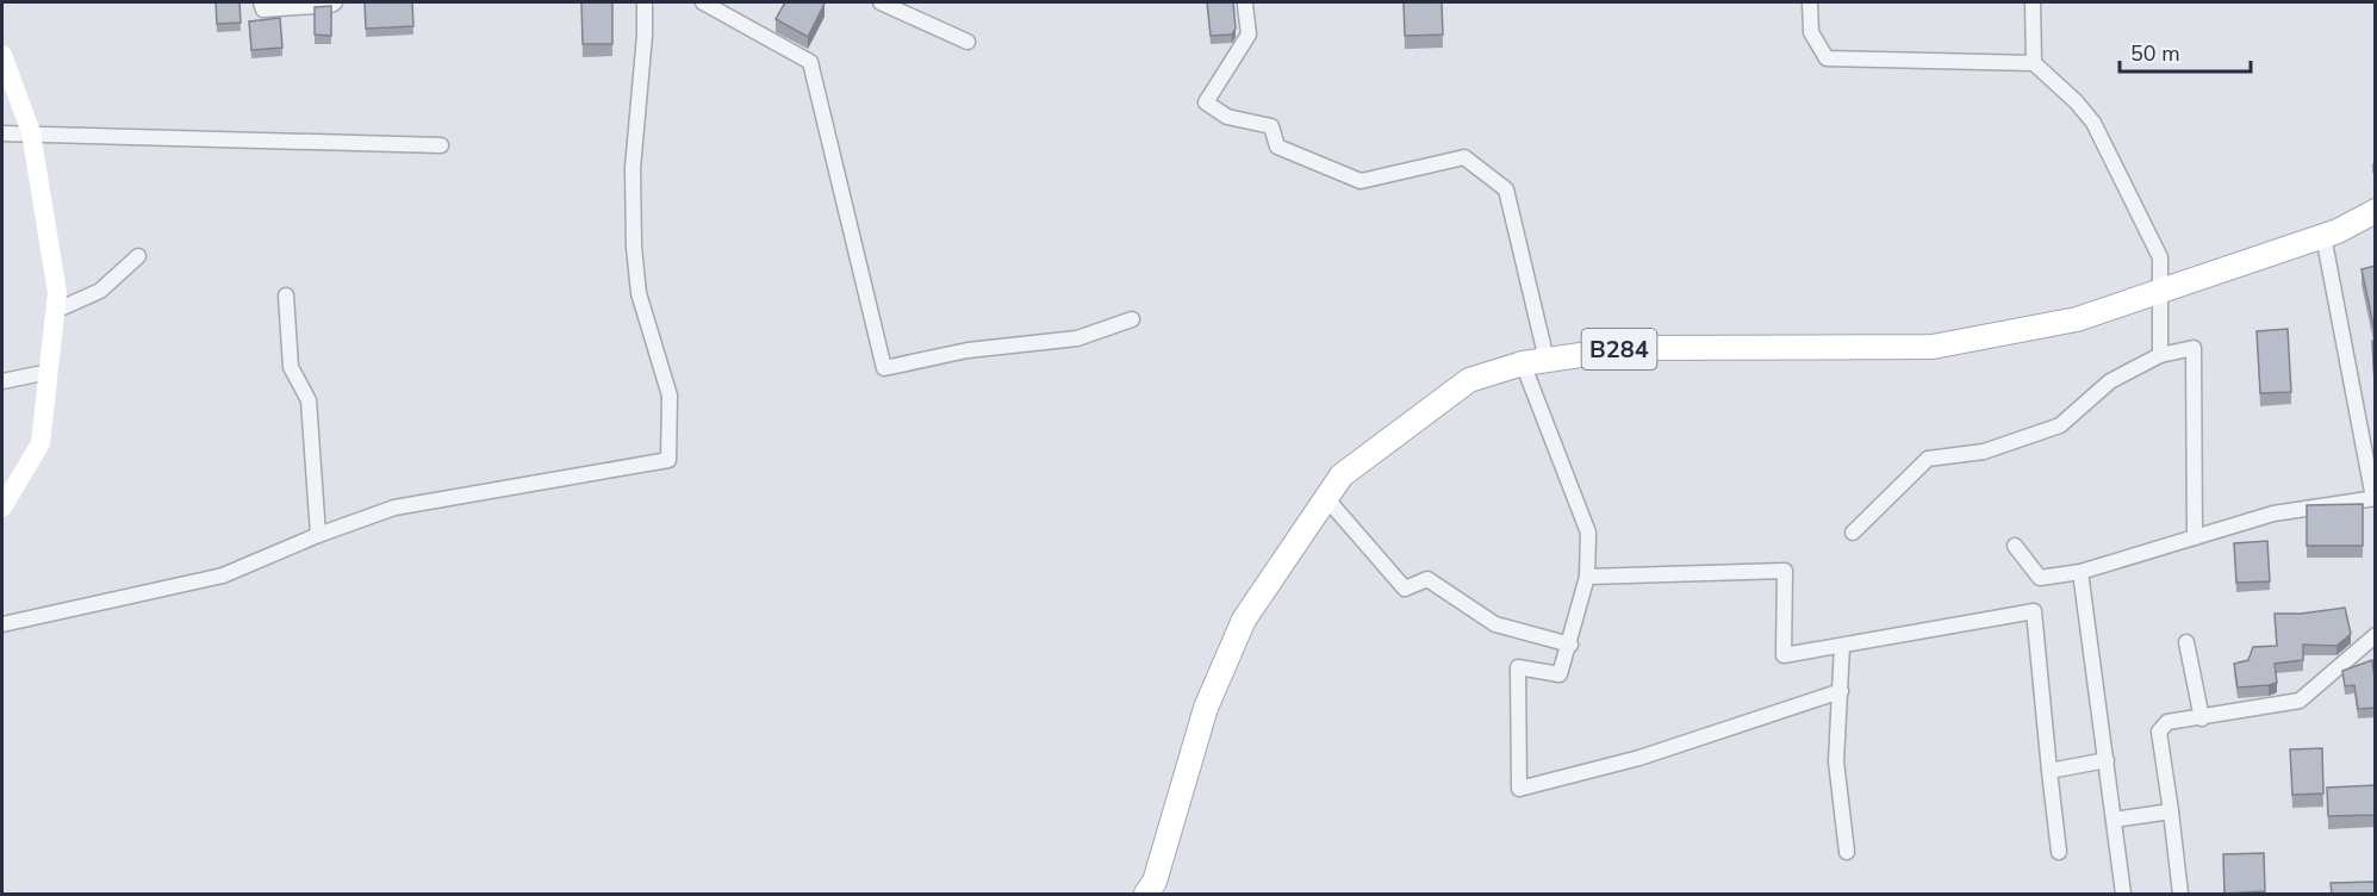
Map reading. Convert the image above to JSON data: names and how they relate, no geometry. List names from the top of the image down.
{
  "streets": {
    "main road": ["B284"]
  },
  "scale_bar": "50 m"
}
